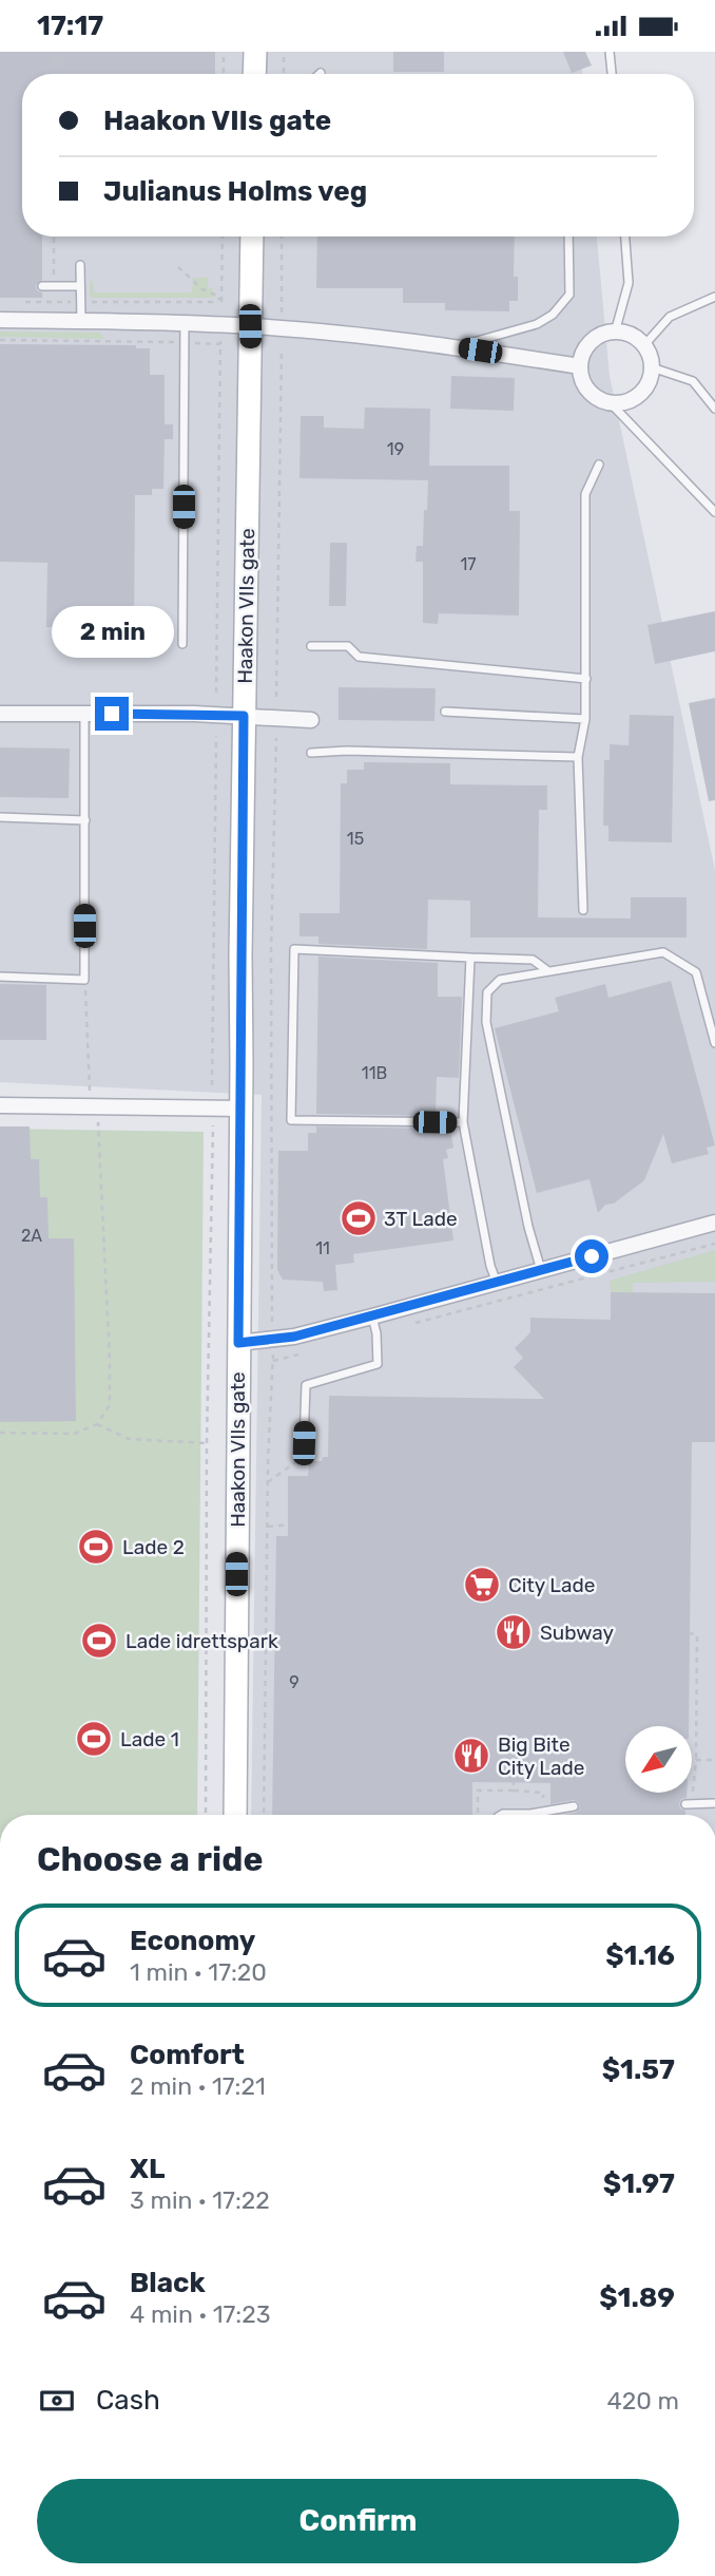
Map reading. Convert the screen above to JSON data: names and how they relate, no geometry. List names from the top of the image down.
{
  "streets": {
    "main road": ["Haakon VIIs gate"]
  },
  "places": {
    "sports": [
      "3T Lade",
      "Lade 2",
      "Lade idrettspark",
      "Lade 1"
    ],
    "supermarket": ["City Lade"],
    "restaurant": ["Subway", "Big Bite City Lade"]
  },
  "house_numbers": [
    "19",
    "17",
    "15",
    "11B",
    "2A",
    "11",
    "9"
  ],
  "north": "bottom left",
  "page": {
    "status": "17:17",
    "banner": ["Haakon VIIs gate", "Julianus Holms veg"],
    "bubble": "2 min",
    "heading": "Choose a ride",
    "list": [
      {
        "name": "Economy",
        "note": "1 min · 17:20",
        "value": "$1.16"
      },
      {
        "name": "Comfort",
        "note": "2 min · 17:21",
        "value": "$1.57"
      },
      {
        "name": "XL",
        "note": "3 min · 17:22",
        "value": "$1.97"
      },
      {
        "name": "Black",
        "note": "4 min · 17:23",
        "value": "$1.89"
      }
    ],
    "pay": ["Cash", "420 m"],
    "buttons": "Confirm"
  }
}
